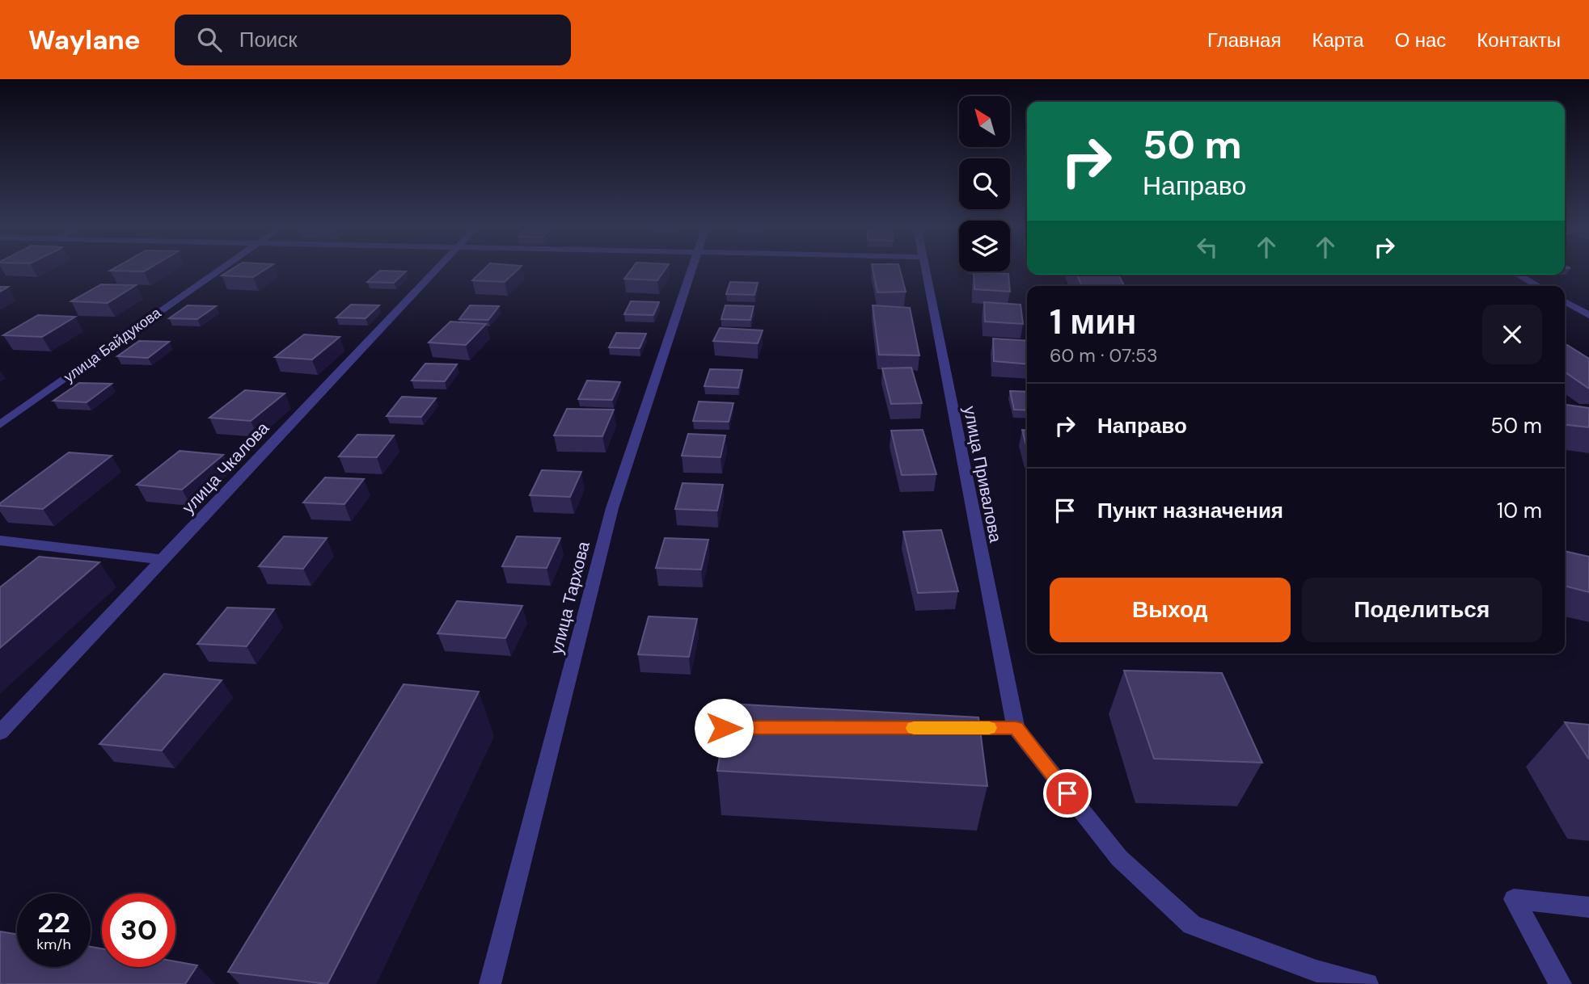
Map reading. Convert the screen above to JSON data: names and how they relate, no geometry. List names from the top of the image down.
{
  "streets": {
    "street": [
      "улица Байдукова",
      "улица Чкалова",
      "улица Привалова",
      "улица Тархова"
    ]
  },
  "north": "top left",
  "page": {
    "header": "Waylane",
    "search": "Поиск",
    "nav": [
      "Главная",
      "Карта",
      "О нас",
      "Контакты"
    ],
    "turn": ["50 m", "Направо"],
    "heading": ["1 мин", "60 m · 07:53"],
    "list": [
      {
        "name": "Направо",
        "value": "50 m"
      },
      {
        "name": "Пункт назначения",
        "value": "10 m"
      }
    ],
    "buttons": ["Выход", "Поделиться"],
    "speed": "22 km/h",
    "limit": "30"
  }
}
